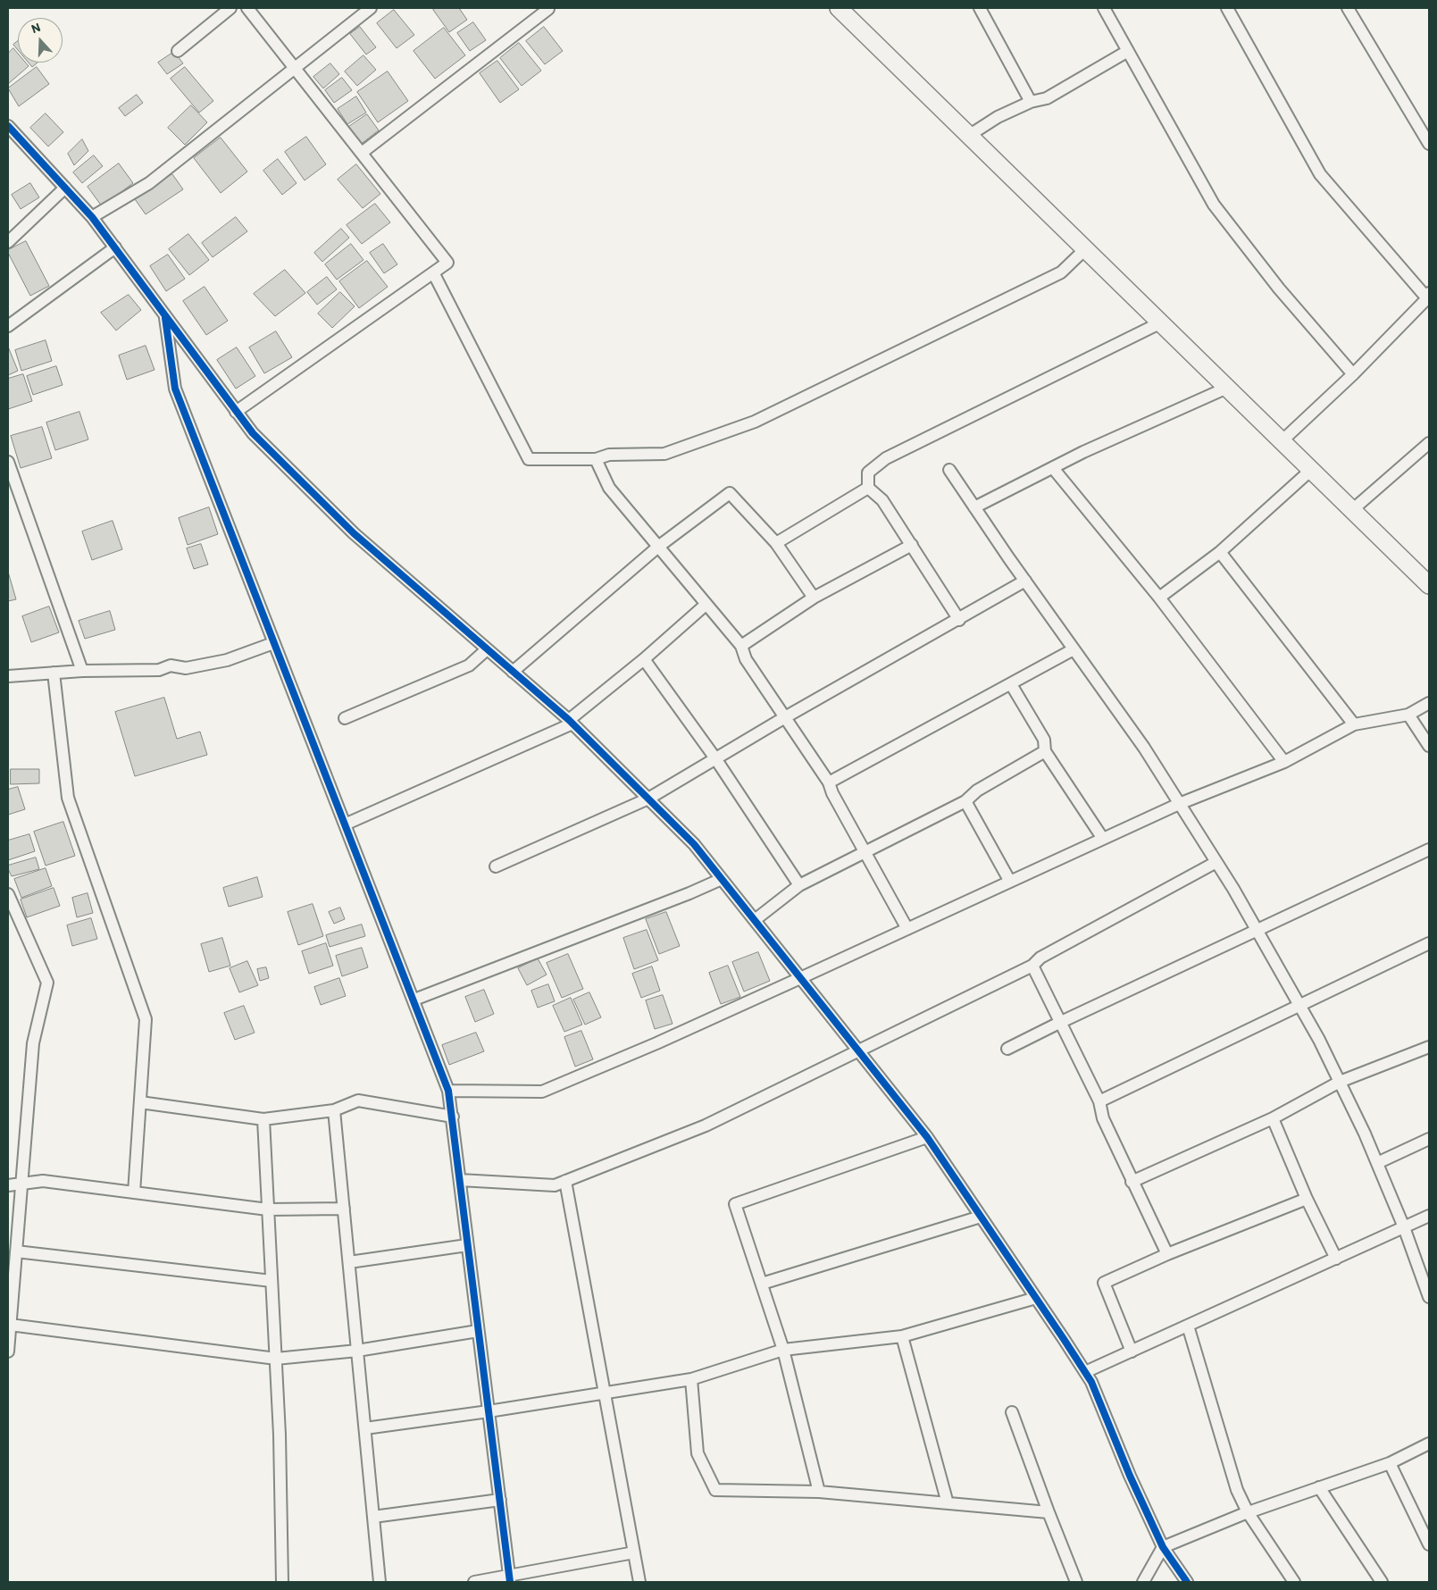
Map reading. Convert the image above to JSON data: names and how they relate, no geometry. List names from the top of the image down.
{
  "north": "top"
}
